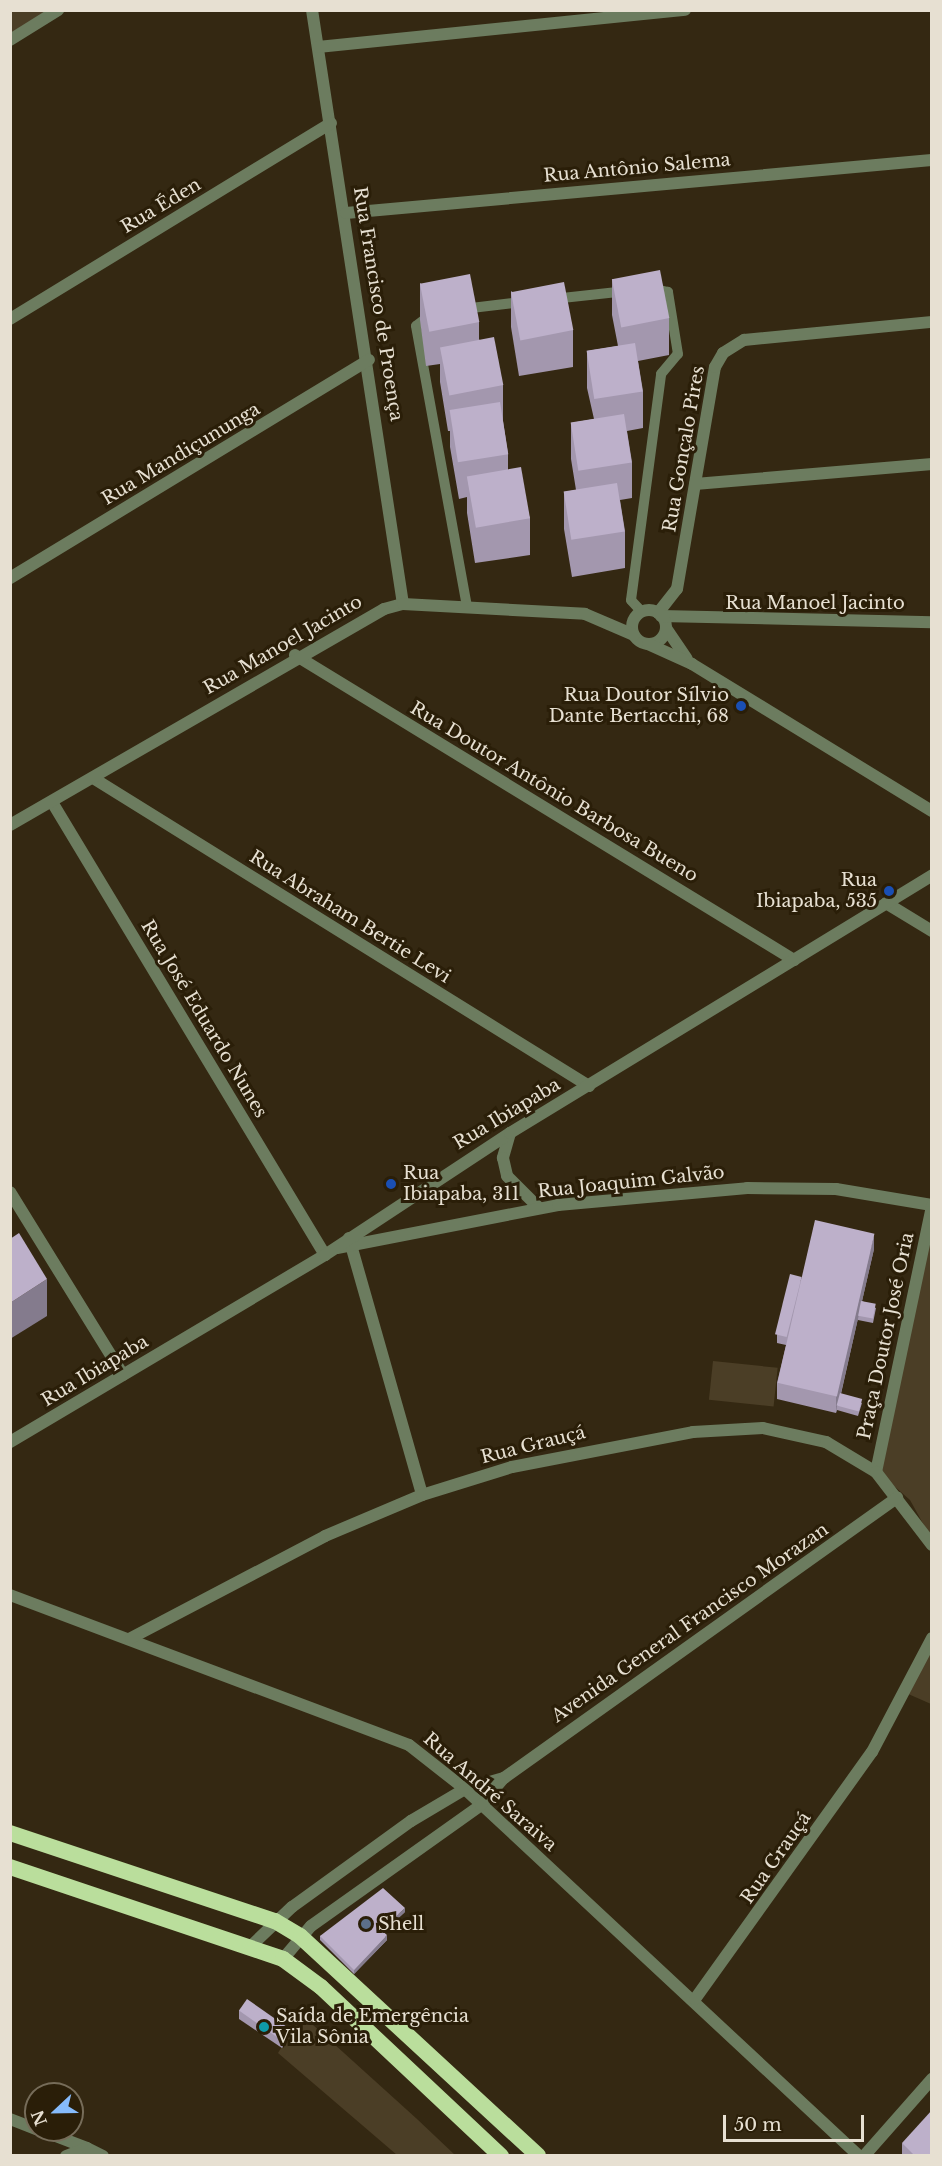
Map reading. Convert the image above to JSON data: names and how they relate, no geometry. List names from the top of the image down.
{
  "streets": {
    "street": [
      "Rua Antônio Salema",
      "Rua Éden",
      "Rua Francisco de Proença",
      "Rua Gonçalo Pires",
      "Rua Mandiçununga",
      "Rua Manoel Jacinto",
      "Rua Doutor Antônio Barbosa Bueno",
      "Rua Abraham Bertie Levi",
      "Rua José Eduardo Nunes",
      "Rua Ibiapaba",
      "Rua Joaquim Galvão",
      "Praça Doutor José Oria",
      "Rua Grauçá",
      "Avenida General Francisco Morazan",
      "Rua André Saraiva"
    ]
  },
  "crossings": [
    ["Rua Antônio Salema", "Rua Francisco de Proença"],
    ["Rua Éden", "Rua Francisco de Proença"],
    ["Rua Francisco de Proença", "Rua Mandiçununga"],
    ["Rua Francisco de Proença", "Rua Manoel Jacinto"],
    ["Rua Gonçalo Pires", "Rua Manoel Jacinto"],
    ["Rua Manoel Jacinto", "Rua Doutor Antônio Barbosa Bueno"],
    ["Rua Manoel Jacinto", "Rua Abraham Bertie Levi"],
    ["Rua Manoel Jacinto", "Rua José Eduardo Nunes"],
    ["Rua Doutor Antônio Barbosa Bueno", "Rua Ibiapaba"],
    ["Rua Abraham Bertie Levi", "Rua Ibiapaba"],
    ["Rua José Eduardo Nunes", "Rua Ibiapaba"],
    ["Rua Ibiapaba", "Rua Joaquim Galvão"],
    ["Rua Joaquim Galvão", "Praça Doutor José Oria"],
    ["Praça Doutor José Oria", "Rua Grauçá"],
    ["Rua Grauçá", "Avenida General Francisco Morazan"],
    ["Rua Grauçá", "Rua André Saraiva"],
    ["Avenida General Francisco Morazan", "Rua André Saraiva"]
  ],
  "places": [
    "Rua Doutor Sílvio Dante Bertacchi, 68",
    "Rua Ibiapaba, 535",
    "Rua Ibiapaba, 311",
    "Shell",
    "Saída de Emergência Vila Sônia"
  ],
  "scale_bar": "50 m",
  "north": "left"
}
